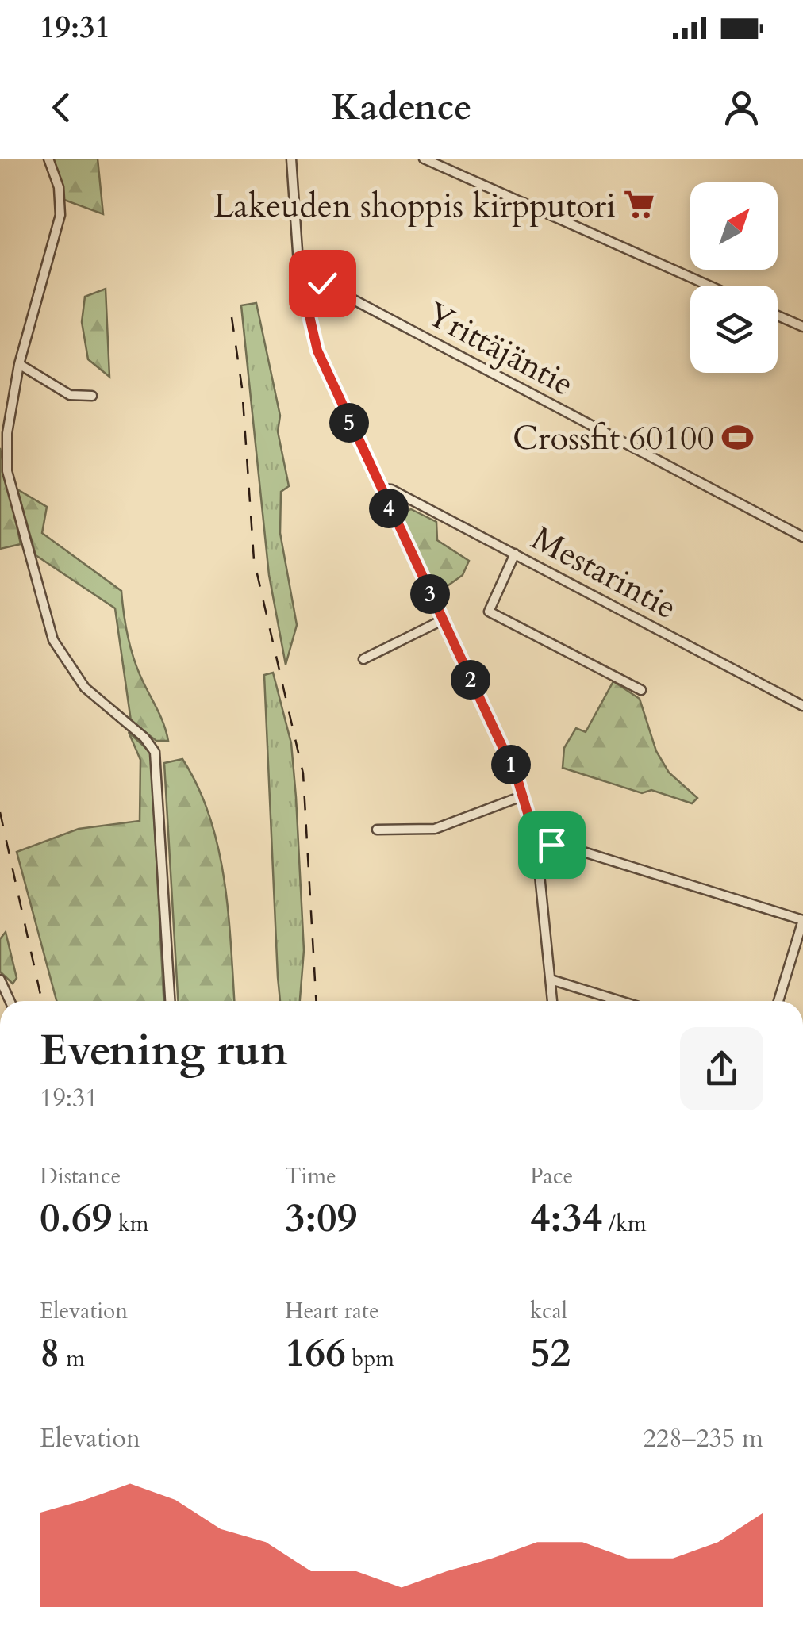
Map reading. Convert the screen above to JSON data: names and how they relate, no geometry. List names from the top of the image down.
{
  "streets": {
    "street": ["Yrittäjäntie", "Mestarintie"]
  },
  "places": {
    "supermarket": ["Lakeuden shoppis kirpputori"],
    "sports": ["Crossfit 60100"]
  },
  "north": "top right",
  "page": {
    "status": "19:31",
    "header": "Kadence",
    "pins": [
      "5",
      "4",
      "3",
      "2",
      "1"
    ],
    "heading": ["Evening run", "19:31"],
    "stats": [
      ["Distance", "0.69 km"],
      ["Time", "3:09"],
      ["Pace", "4:34 /km"],
      ["Elevation", "8 m"],
      ["Heart rate", "166 bpm"],
      ["kcal", "52"]
    ],
    "chart": ["Elevation", "228–235 m"]
  }
}
